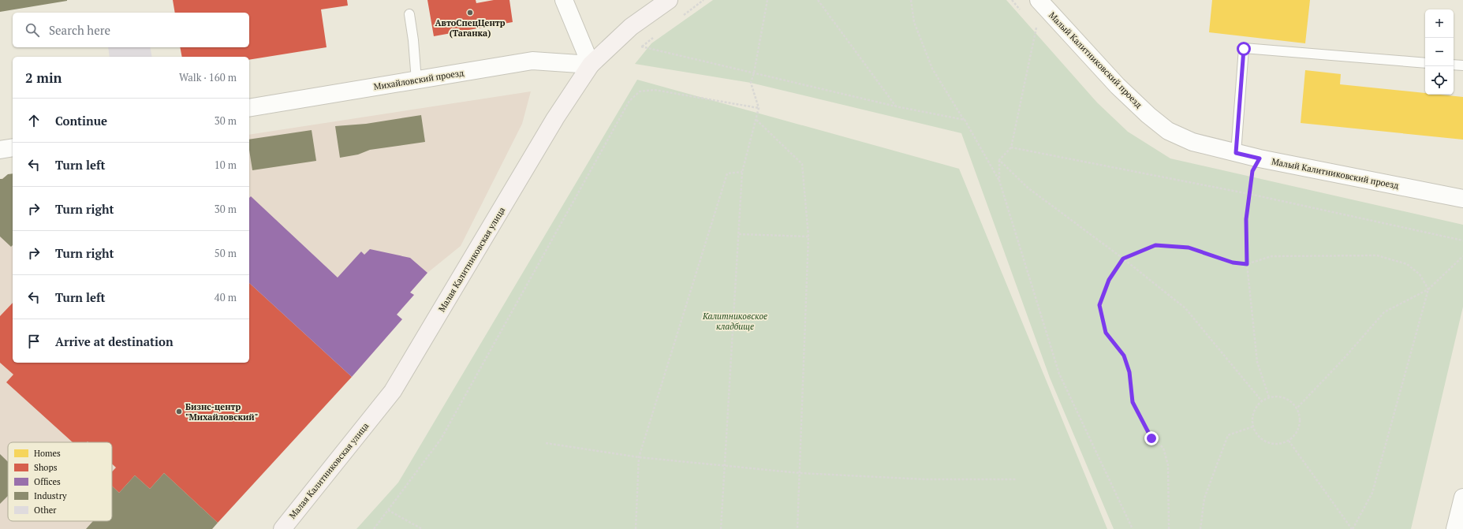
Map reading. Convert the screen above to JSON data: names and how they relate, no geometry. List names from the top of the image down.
{
  "streets": {
    "street": ["Малый Калитниковский проезд", "Михайловский проезд", "Малая Калитниковская улица"]
  },
  "crossings": [
    ["Михайловский проезд", "Малая Калитниковская улица"]
  ],
  "parks": ["Калитниковское кладбище"],
  "places": ["АвтоСпецЦентр (Таганка)", "Бизнс-центр \"Михайловский\""],
  "legend": [
    "Homes",
    "Shops",
    "Offices",
    "Industry",
    "Other"
  ],
  "page": {
    "map_buttons": ["+", "−"],
    "search": "Search here",
    "heading": ["2 min", "Walk · 160 m"],
    "list": [
      ["Continue", "30 m"],
      ["Turn left", "10 m"],
      ["Turn right", "30 m"],
      ["Turn right", "50 m"],
      ["Turn left", "40 m"],
      "Arrive at destination"
    ]
  }
}
